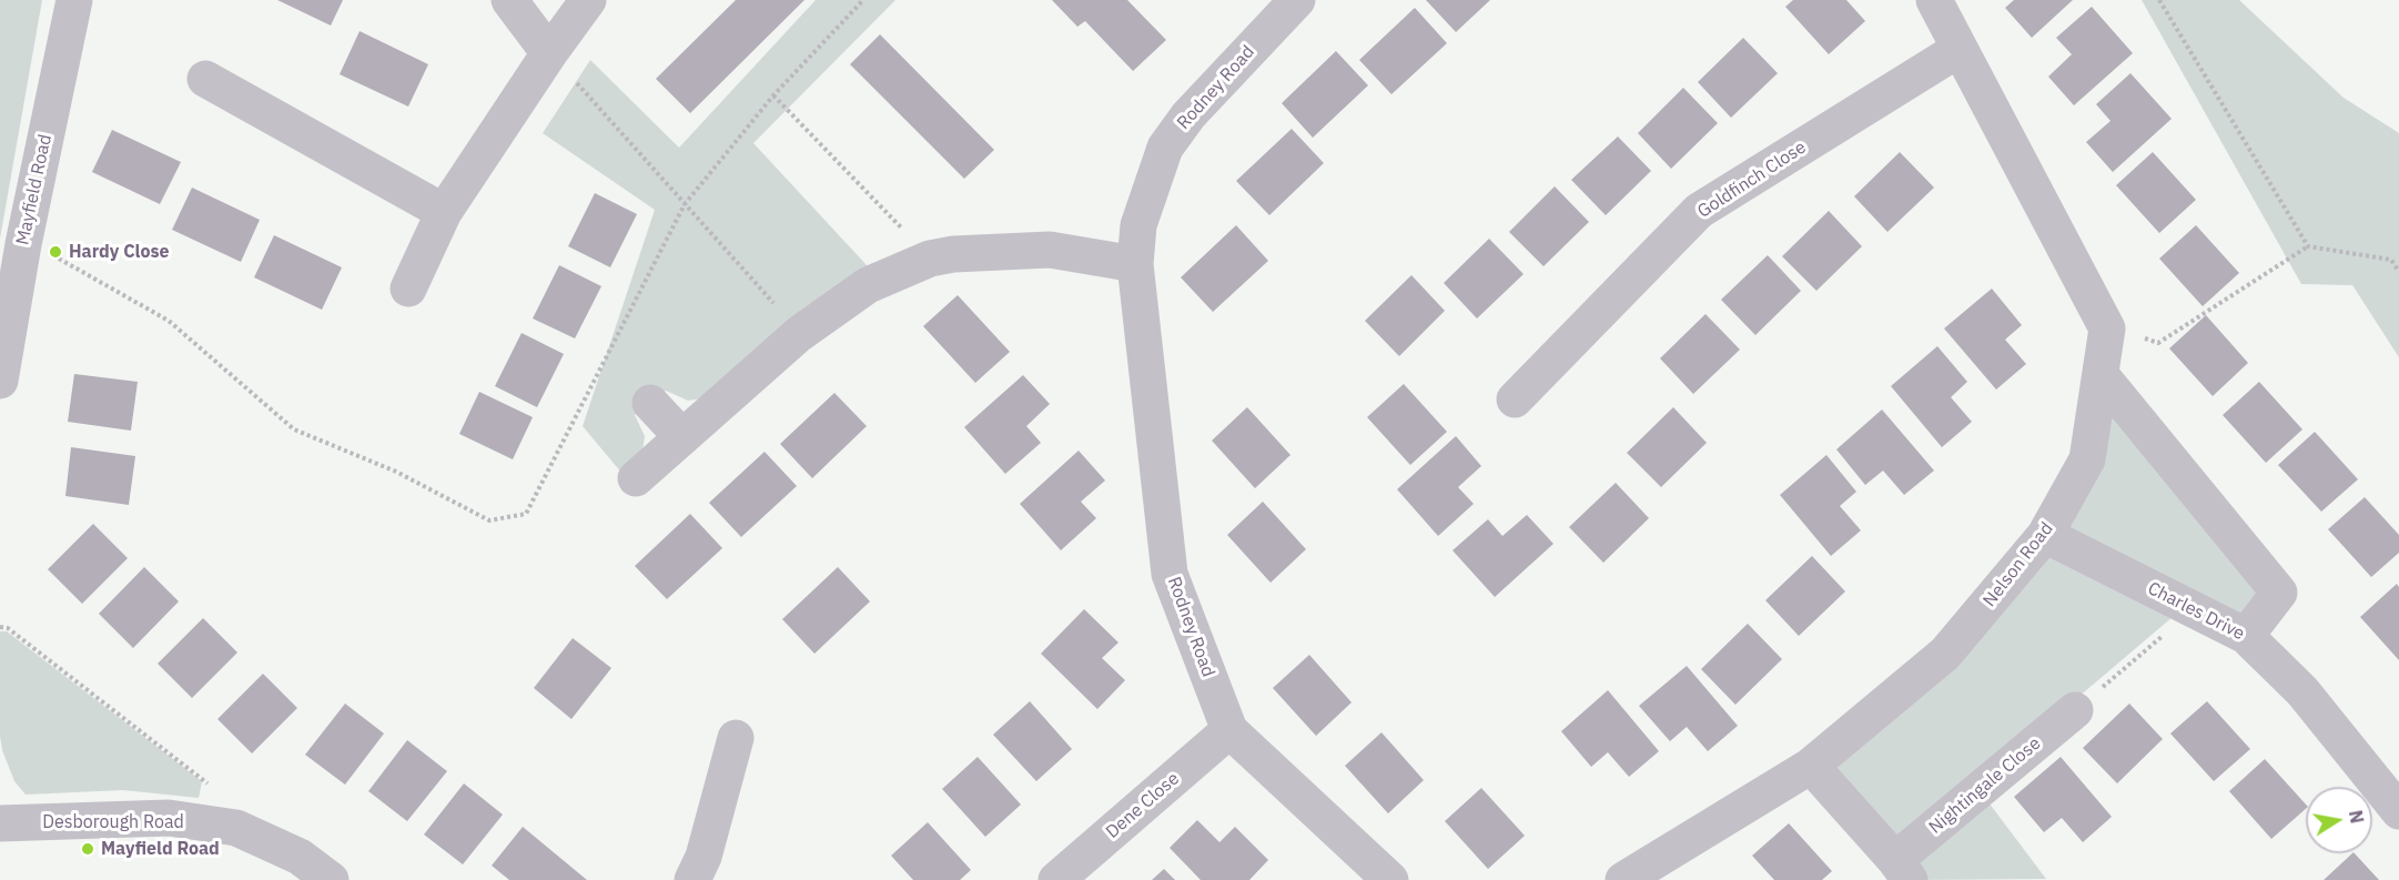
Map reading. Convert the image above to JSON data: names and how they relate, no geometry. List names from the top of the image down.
{
  "streets": {
    "street": [
      "Rodney Road",
      "Goldfinch Close",
      "Mayfield Road",
      "Nelson Road",
      "Charles Drive",
      "Nightingale Close",
      "Dene Close",
      "Desborough Road"
    ]
  },
  "crossings": [
    ["Rodney Road", "Dene Close"],
    ["Nelson Road", "Charles Drive"],
    ["Nelson Road", "Nightingale Close"]
  ],
  "places": ["Hardy Close", "Mayfield Road"],
  "north": "right"
}
